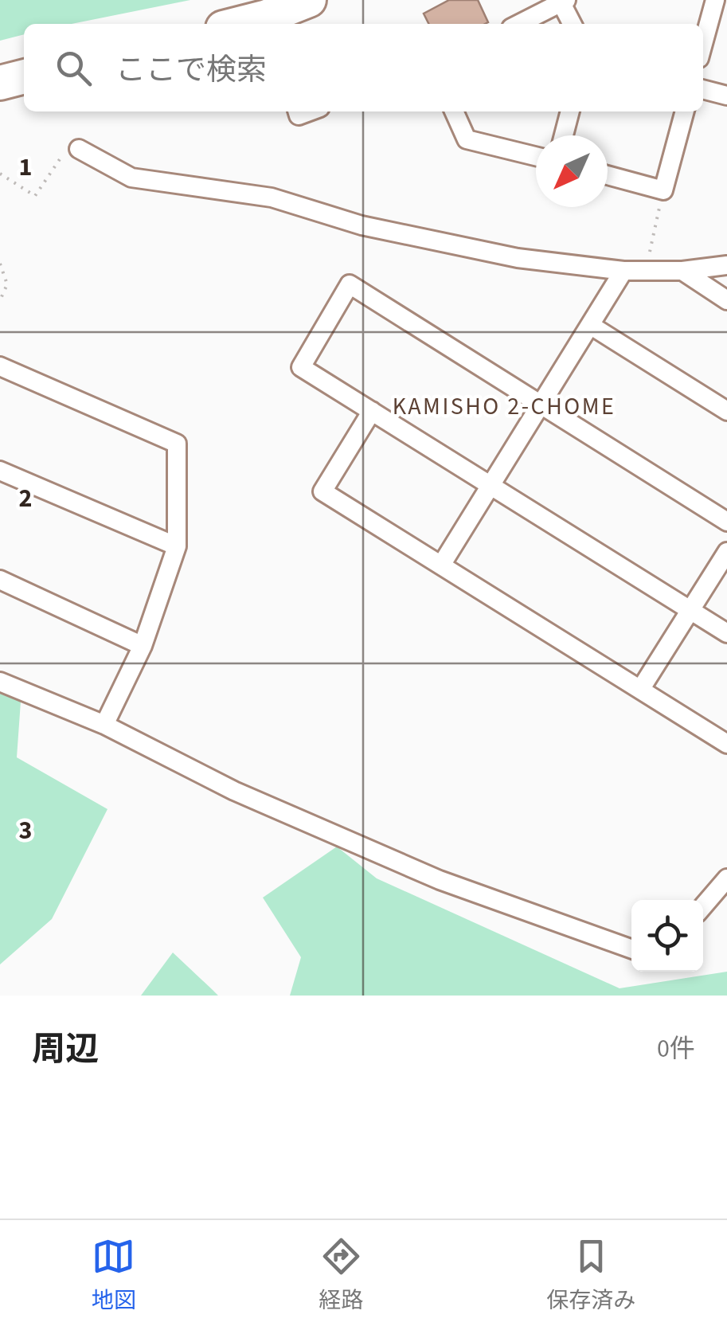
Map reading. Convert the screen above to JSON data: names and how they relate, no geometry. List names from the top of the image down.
{
  "districts": ["KAMISHO 2-CHOME"],
  "north": "bottom left",
  "page": {
    "search": "ここで検索",
    "heading": ["周辺", "0件"],
    "nav": ["地図", "経路", "保存済み"]
  },
  "grid": {
    "rows": ["1", "2", "3"]
  }
}
